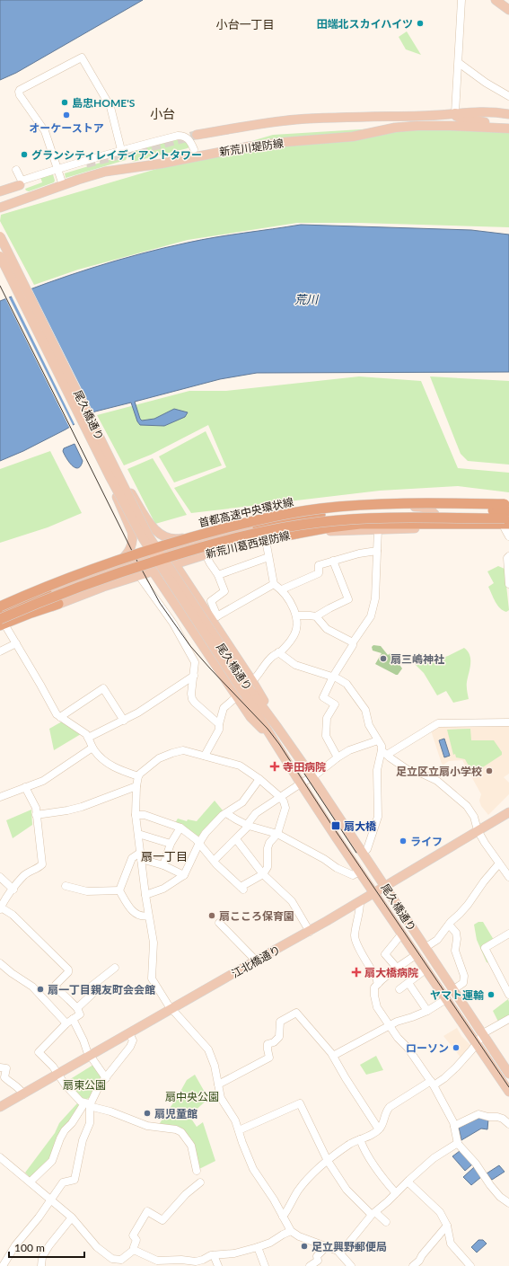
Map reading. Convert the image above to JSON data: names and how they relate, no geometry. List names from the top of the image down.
{
  "streets": {
    "highway": ["首都高速中央環状線"],
    "main road": [
      "新荒川堤防線",
      "尾久橋通り",
      "新荒川葛西堤防線",
      "江北橋通り"
    ]
  },
  "crossings": [
    ["尾久橋通り", "江北橋通り"]
  ],
  "districts": ["小台一丁目", "小台", "扇一丁目"],
  "water": ["荒川"],
  "parks": ["扇東公園", "扇中央公園"],
  "places": {
    "other": [
      "田端北スカイハイツ",
      "島忠HOME'S",
      "オーケーストア",
      "グランシティレイディアントタワー",
      "扇三嶋神社",
      "足立区立扇小学校",
      "ライフ",
      "扇こころ保育園",
      "扇一丁目親友町会会館",
      "ヤマト運輸",
      "ローソン",
      "扇児童館",
      "足立興野郵便局"
    ],
    "health": ["寺田病院", "扇大橋病院"],
    "transit": ["扇大橋"]
  },
  "scale_bar": "100 m"
}
